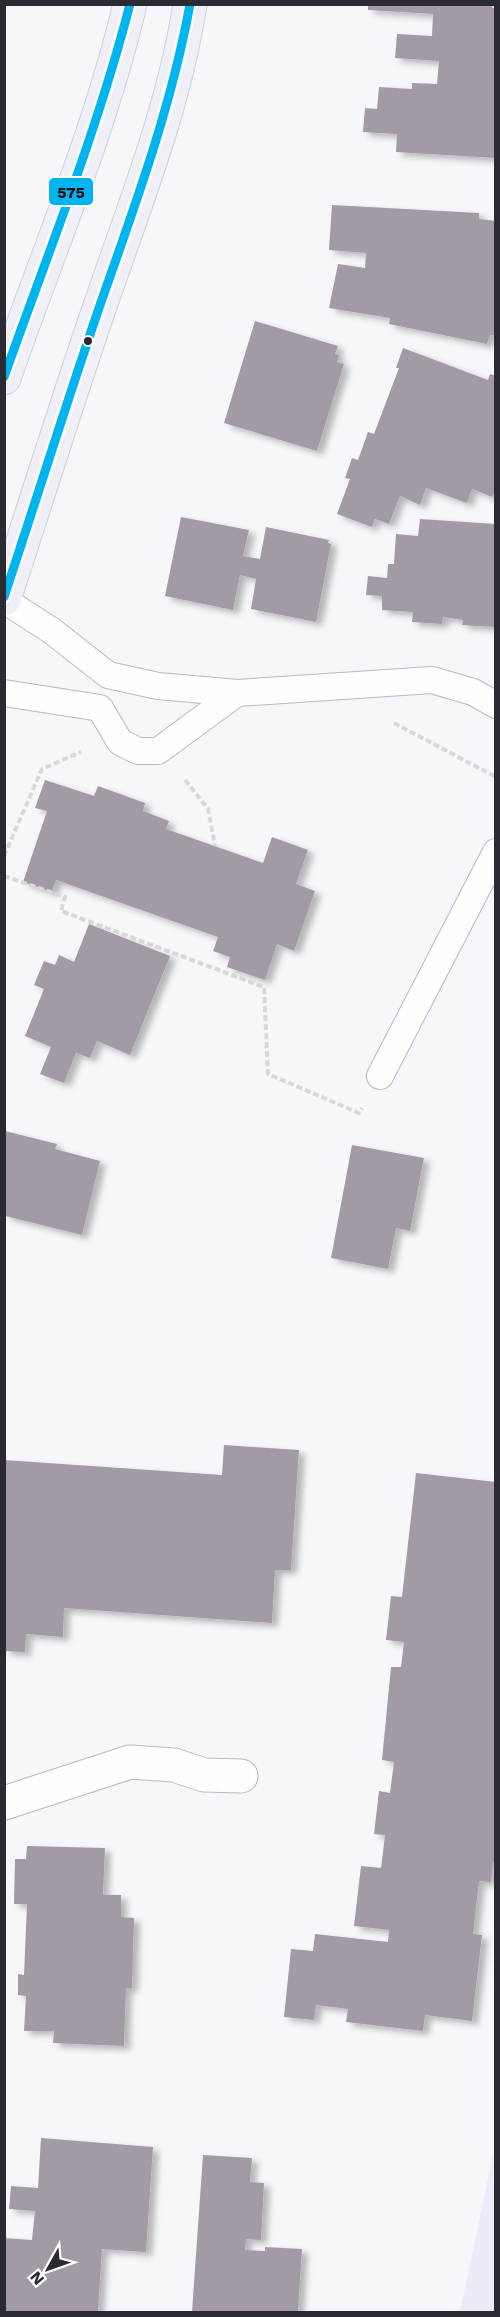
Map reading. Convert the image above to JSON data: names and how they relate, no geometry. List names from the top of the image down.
{
  "lines": ["transit line 575"],
  "north": "bottom left"
}
